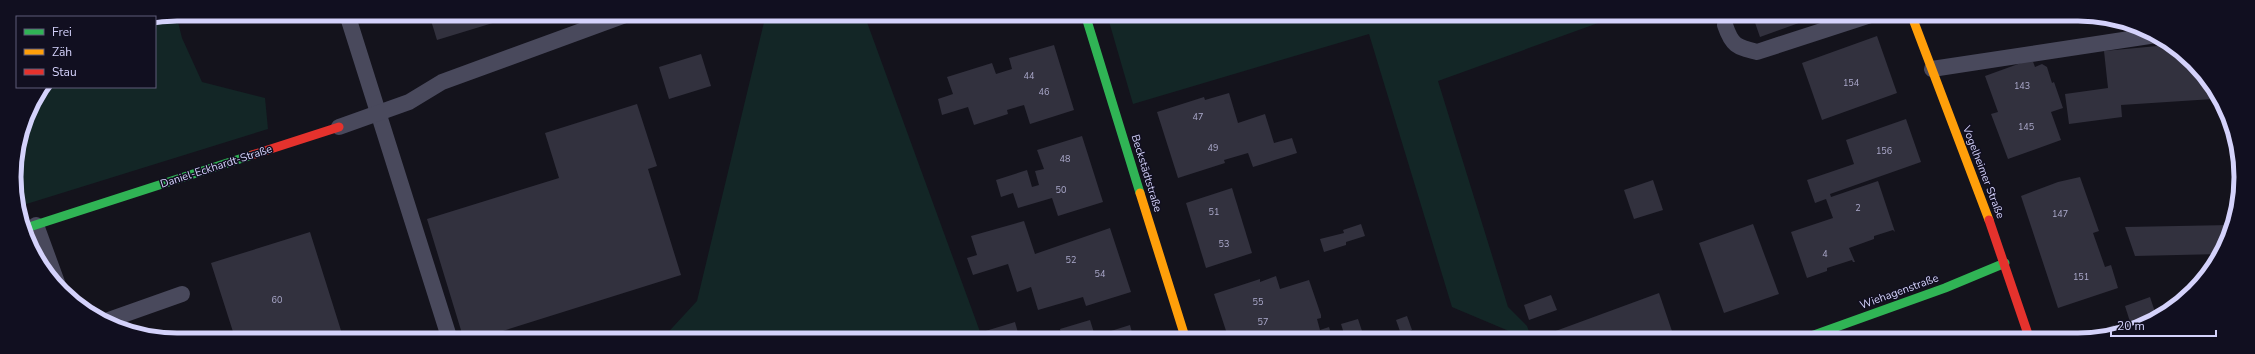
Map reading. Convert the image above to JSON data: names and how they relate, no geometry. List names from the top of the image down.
{
  "streets": {
    "street": [
      "Daniel-Eckhardt-Straße",
      "Vogelheimer Straße",
      "Beckstädtstraße",
      "Wiehagenstraße"
    ]
  },
  "crossings": [
    ["Vogelheimer Straße", "Wiehagenstraße"]
  ],
  "house_numbers": [
    "44",
    "154",
    "143",
    "46",
    "47",
    "145",
    "49",
    "156",
    "48",
    "50",
    "2",
    "51",
    "147",
    "53",
    "4",
    "52",
    "54",
    "151",
    "60",
    "55",
    "57"
  ],
  "legend": ["Frei", "Zäh", "Stau"],
  "scale_bar": "20 m"
}
